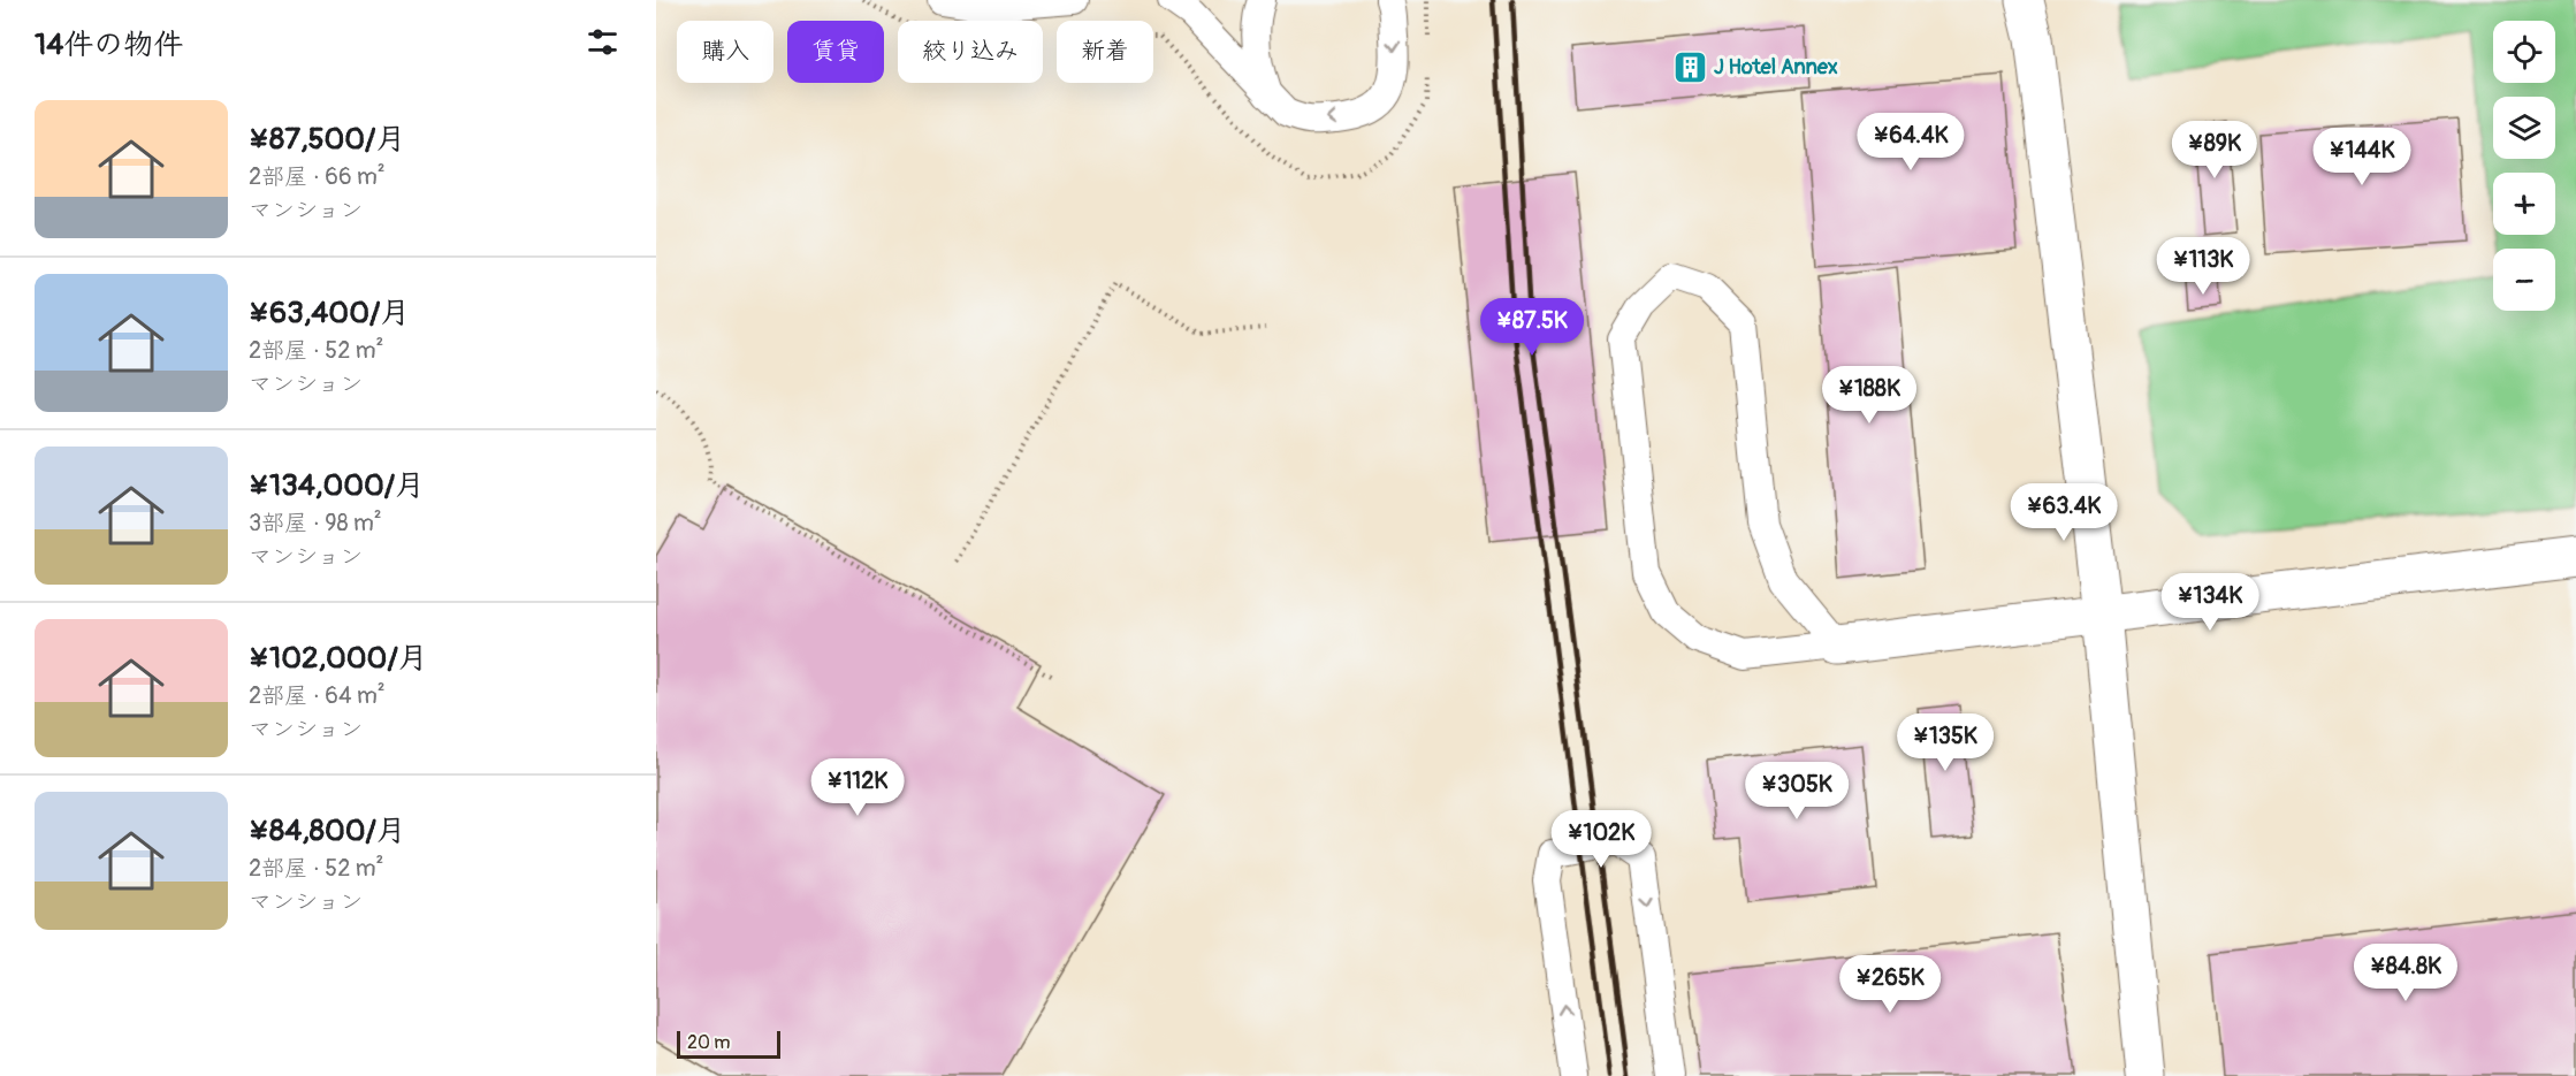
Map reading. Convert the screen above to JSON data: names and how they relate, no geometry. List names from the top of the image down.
{
  "places": {
    "building": ["J Hotel Annex"]
  },
  "scale_bar": "20 m",
  "page": {
    "heading": "14件の物件",
    "map_buttons": ["+", "−"],
    "chip": [
      "購入",
      "賃貸",
      "絞り込み",
      "新着"
    ],
    "list": [
      {
        "name": "¥87,500/月",
        "note": "2部屋 · 66 m² · マンション"
      },
      {
        "name": "¥63,400/月",
        "note": "2部屋 · 52 m² · マンション"
      },
      {
        "name": "¥134,000/月",
        "note": "3部屋 · 98 m² · マンション"
      },
      {
        "name": "¥102,000/月",
        "note": "2部屋 · 64 m² · マンション"
      },
      {
        "name": "¥84,800/月",
        "note": "2部屋 · 52 m² · マンション"
      }
    ],
    "price": [
      "¥64.4K",
      "¥89K",
      "¥144K",
      "¥113K",
      "¥87.5K",
      "¥188K",
      "¥63.4K",
      "¥134K",
      "¥135K",
      "¥112K",
      "¥305K",
      "¥102K",
      "¥84.8K",
      "¥265K"
    ],
    "scale": "20 m"
  }
}
